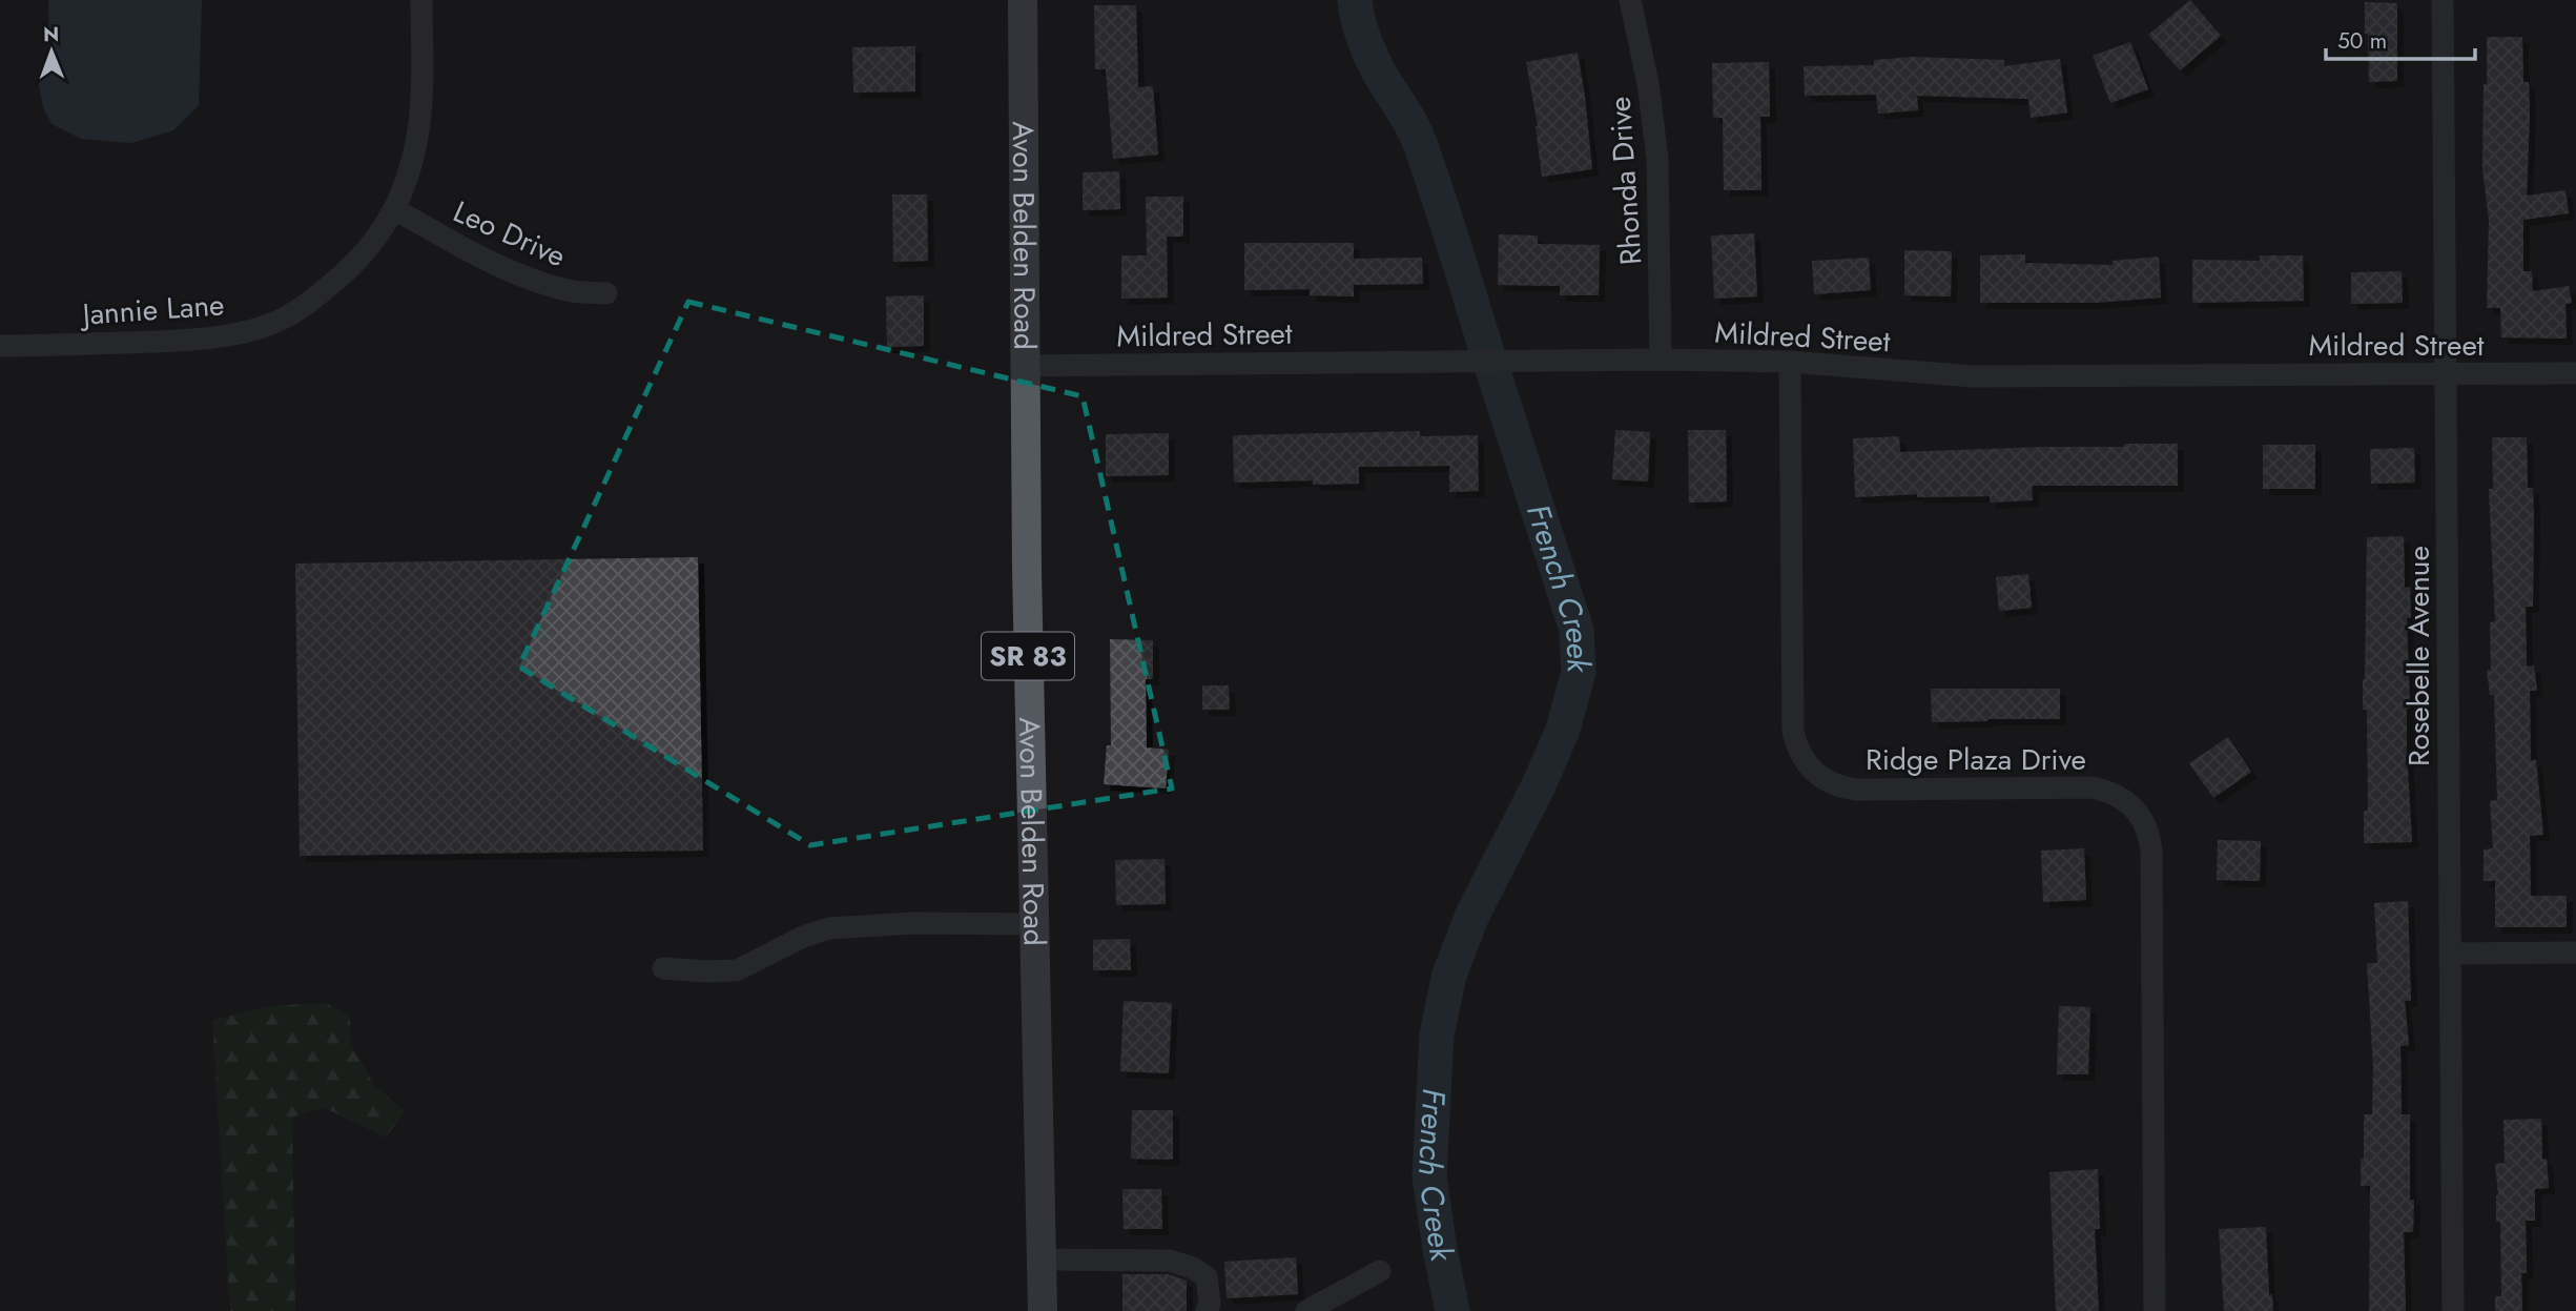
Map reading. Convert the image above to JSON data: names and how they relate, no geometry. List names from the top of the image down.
{
  "streets": {
    "main road": ["Avon Belden Road", "SR 83"],
    "street": [
      "Rhonda Drive",
      "Leo Drive",
      "Jannie Lane",
      "Mildred Street",
      "Rosebelle Avenue",
      "Ridge Plaza Drive"
    ]
  },
  "crossings": [
    ["Rhonda Drive", "Mildred Street"],
    ["Leo Drive", "Jannie Lane"],
    ["Avon Belden Road", "Mildred Street"],
    ["Mildred Street", "Rosebelle Avenue"],
    ["Mildred Street", "Ridge Plaza Drive"]
  ],
  "water": ["French Creek"],
  "scale_bar": "50 m",
  "north": "top"
}
